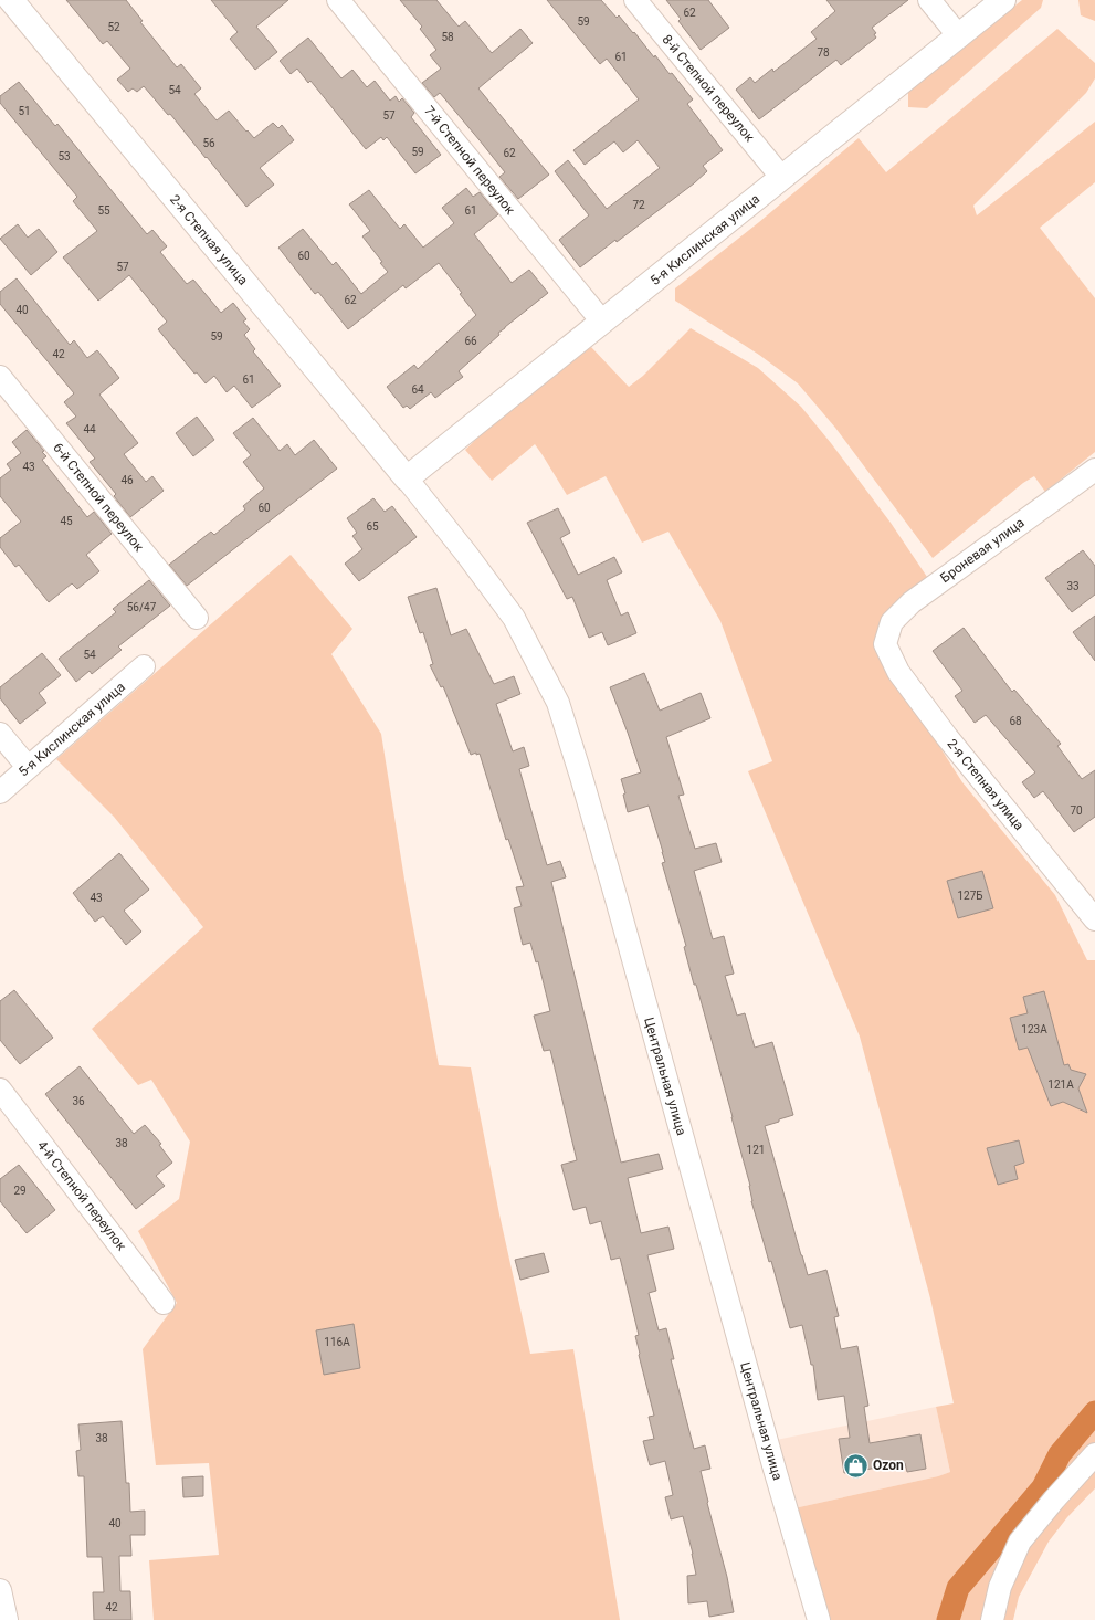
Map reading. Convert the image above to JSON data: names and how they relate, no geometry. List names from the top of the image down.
{
  "streets": {
    "street": [
      "8-й Степной переулок",
      "7-й Степной переулок",
      "2-я Степная улица",
      "5-я Кислинская улица",
      "6-й Степной переулок",
      "Броневая улица",
      "Центральная улица",
      "4-й Степной переулок"
    ]
  },
  "crossings": [
    ["8-й Степной переулок", "5-я Кислинская улица"],
    ["7-й Степной переулок", "5-я Кислинская улица"],
    ["2-я Степная улица", "5-я Кислинская улица"],
    ["2-я Степная улица", "Броневая улица"],
    ["2-я Степная улица", "Центральная улица"],
    ["5-я Кислинская улица", "Центральная улица"]
  ],
  "places": {
    "shop": ["Ozon"]
  },
  "house_numbers": [
    "62",
    "59",
    "52",
    "58",
    "78",
    "61",
    "54",
    "51",
    "57",
    "56",
    "59",
    "62",
    "53",
    "72",
    "55",
    "61",
    "60",
    "57",
    "62",
    "40",
    "59",
    "66",
    "42",
    "61",
    "64",
    "44",
    "43",
    "46",
    "60",
    "45",
    "65",
    "33",
    "56/47",
    "54",
    "68",
    "70",
    "127Б",
    "43",
    "123А",
    "121А",
    "36",
    "38",
    "121",
    "29",
    "116А",
    "38",
    "40",
    "42"
  ]
}
